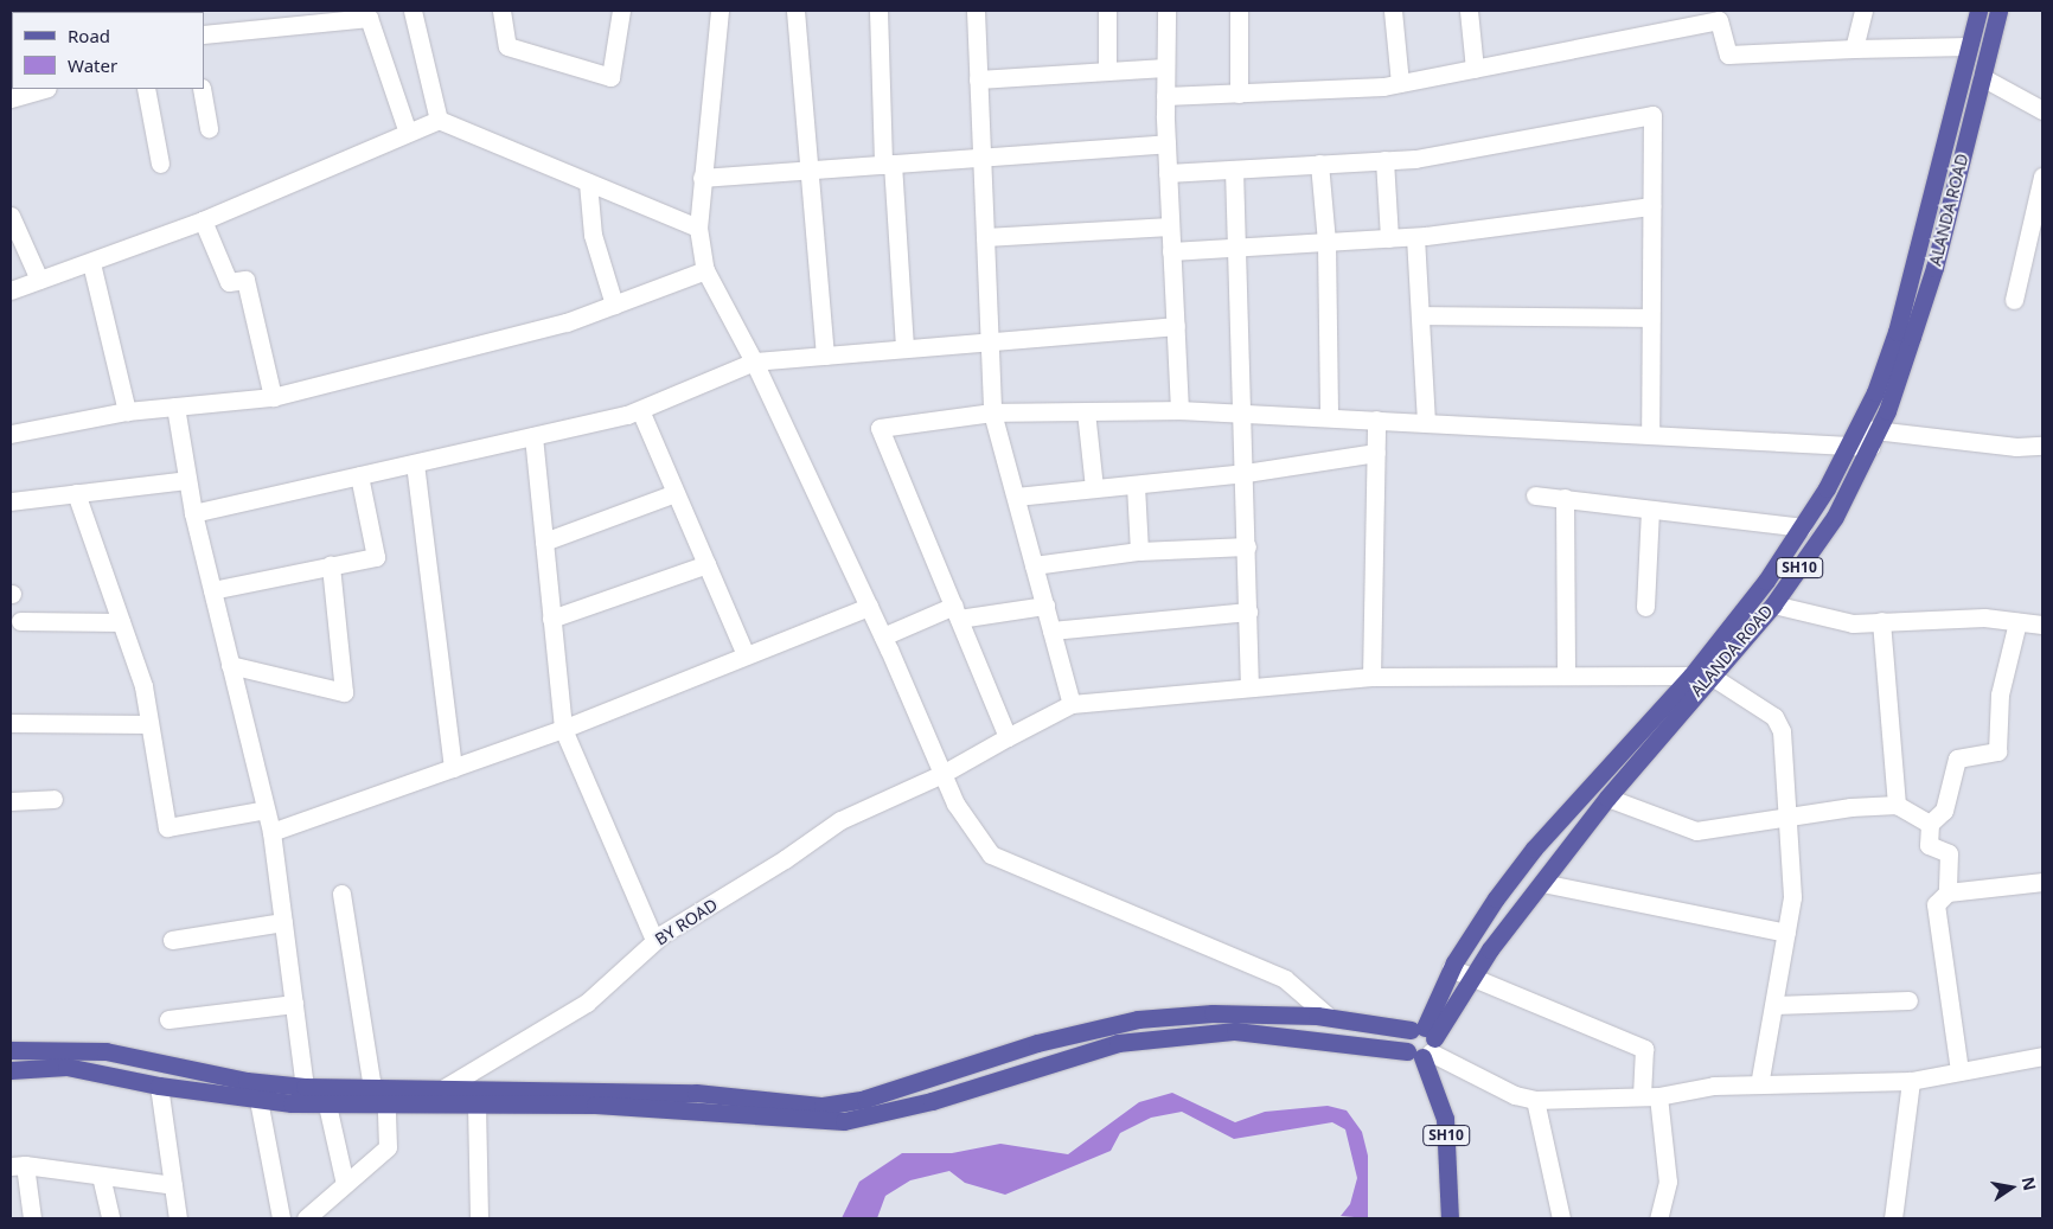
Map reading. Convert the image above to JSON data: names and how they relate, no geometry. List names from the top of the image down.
{
  "streets": {
    "main road": ["ALANDA ROAD", "SH10"],
    "street": ["BY ROAD"]
  },
  "crossings": [
    ["ALANDA ROAD", "SH10"]
  ],
  "legend": ["Road", "Water"],
  "north": "right"
}
